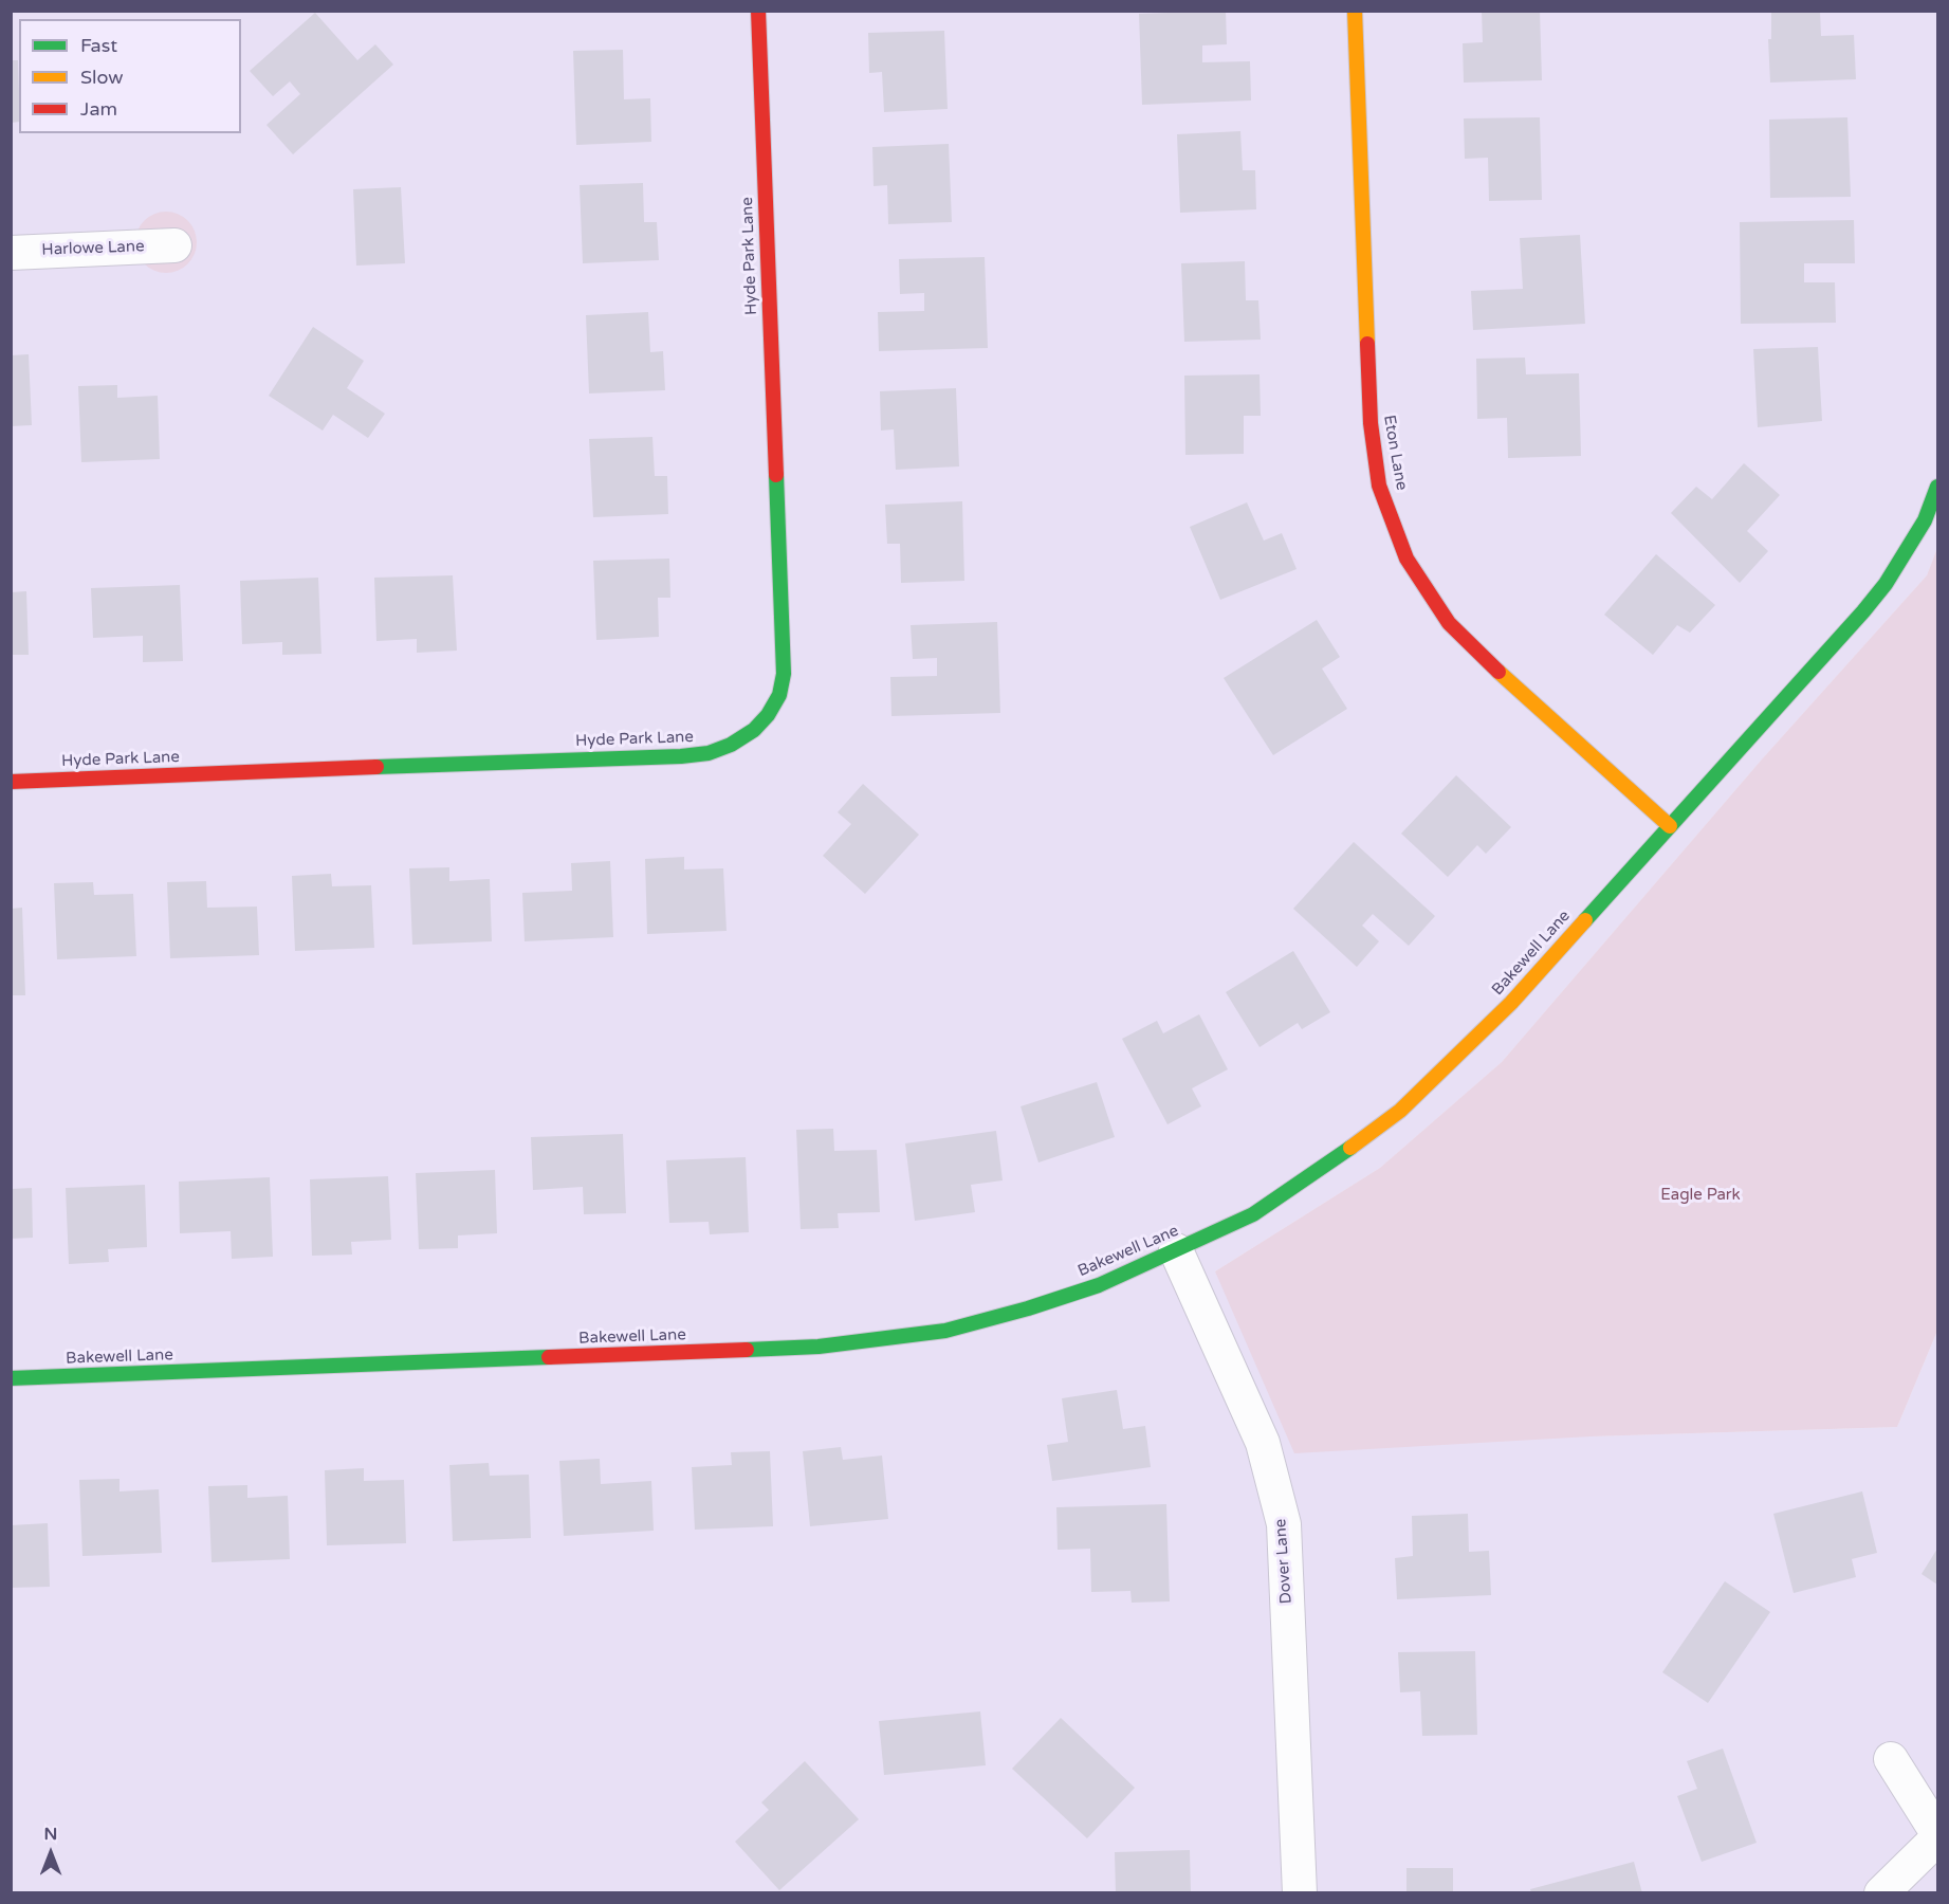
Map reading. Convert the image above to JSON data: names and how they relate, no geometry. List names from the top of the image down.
{
  "streets": {
    "street": [
      "Harlowe Lane",
      "Hyde Park Lane",
      "Eton Lane",
      "Bakewell Lane",
      "Dover Lane"
    ]
  },
  "crossings": [
    ["Eton Lane", "Bakewell Lane"],
    ["Bakewell Lane", "Dover Lane"]
  ],
  "parks": ["Eagle Park"],
  "legend": ["Fast", "Slow", "Jam"],
  "north": "top"
}
